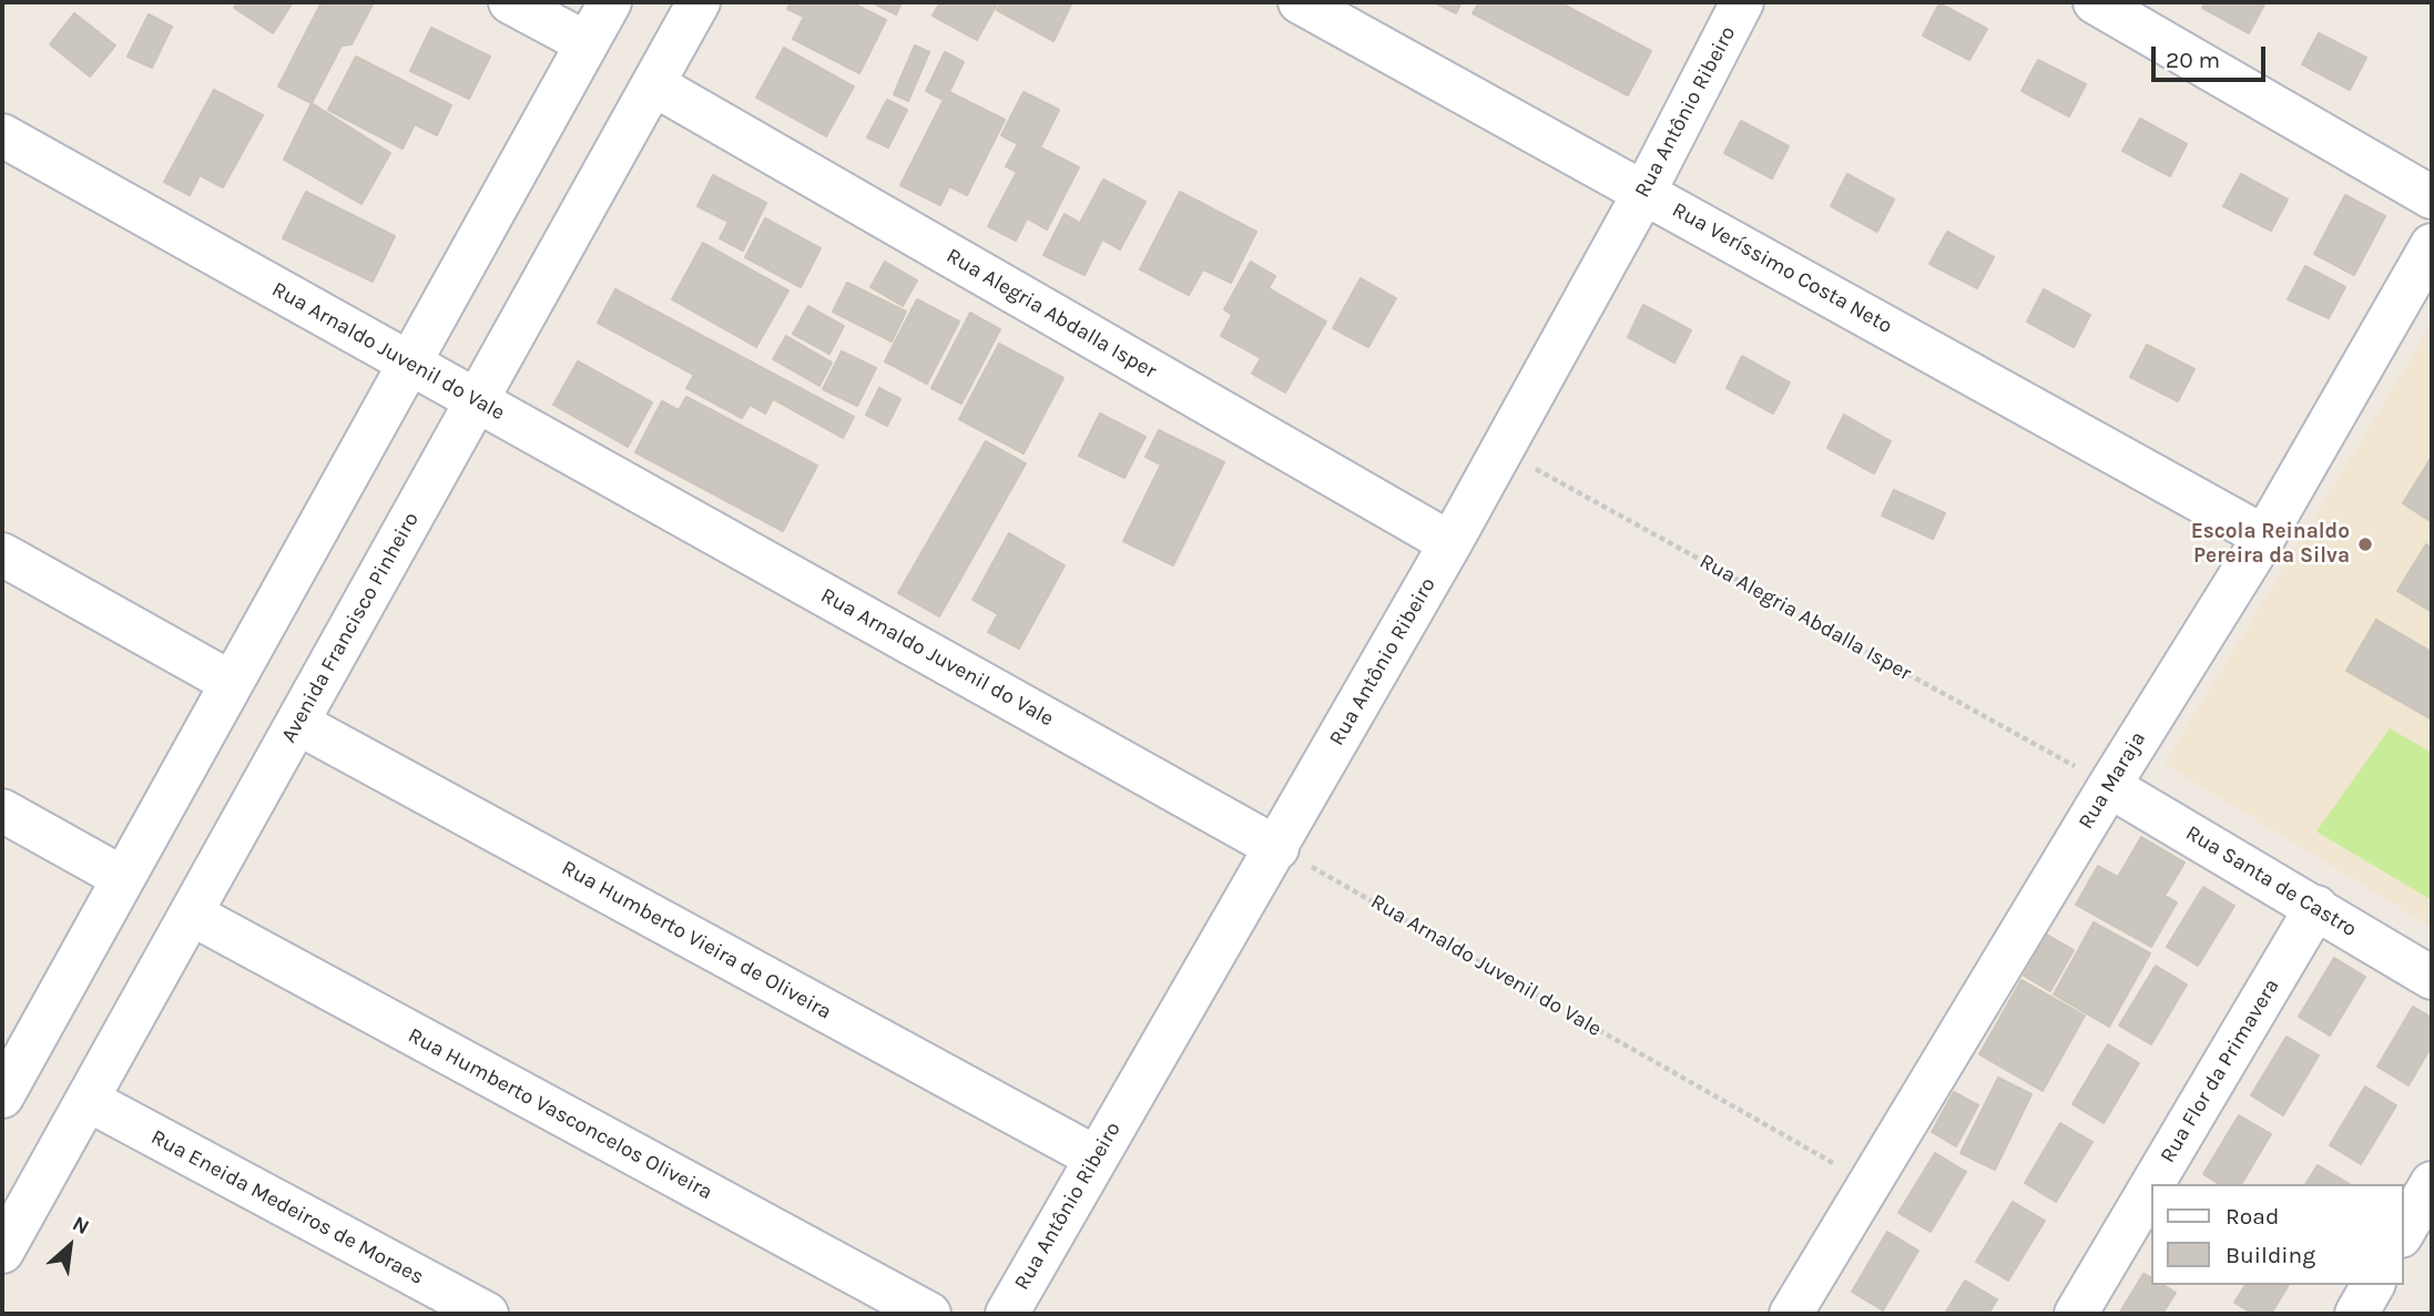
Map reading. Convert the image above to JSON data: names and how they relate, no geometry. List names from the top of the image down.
{
  "streets": {
    "street": [
      "Rua Antônio Ribeiro",
      "Rua Veríssimo Costa Neto",
      "Rua Alegria Abdalla Isper",
      "Rua Arnaldo Juvenil do Vale",
      "Avenida Francisco Pinheiro",
      "Rua Maraja",
      "Rua Santa de Castro",
      "Rua Humberto Vieira de Oliveira",
      "Rua Flor da Primavera",
      "Rua Humberto Vasconcelos Oliveira",
      "Rua Eneida Medeiros de Moraes"
    ]
  },
  "crossings": [
    ["Rua Antônio Ribeiro", "Rua Veríssimo Costa Neto"],
    ["Rua Antônio Ribeiro", "Rua Alegria Abdalla Isper"],
    ["Rua Antônio Ribeiro", "Rua Arnaldo Juvenil do Vale"],
    ["Rua Antônio Ribeiro", "Rua Humberto Vieira de Oliveira"],
    ["Rua Veríssimo Costa Neto", "Rua Maraja"],
    ["Rua Alegria Abdalla Isper", "Avenida Francisco Pinheiro"],
    ["Rua Alegria Abdalla Isper", "Rua Maraja"],
    ["Rua Alegria Abdalla Isper", "Rua Santa de Castro"],
    ["Rua Arnaldo Juvenil do Vale", "Avenida Francisco Pinheiro"],
    ["Rua Arnaldo Juvenil do Vale", "Rua Maraja"],
    ["Avenida Francisco Pinheiro", "Rua Humberto Vieira de Oliveira"],
    ["Avenida Francisco Pinheiro", "Rua Humberto Vasconcelos Oliveira"],
    ["Avenida Francisco Pinheiro", "Rua Eneida Medeiros de Moraes"],
    ["Rua Maraja", "Rua Santa de Castro"],
    ["Rua Santa de Castro", "Rua Flor da Primavera"]
  ],
  "places": ["Escola Reinaldo Pereira da Silva"],
  "legend": ["Road", "Building"],
  "scale_bar": "20 m",
  "north": "top right"
}
